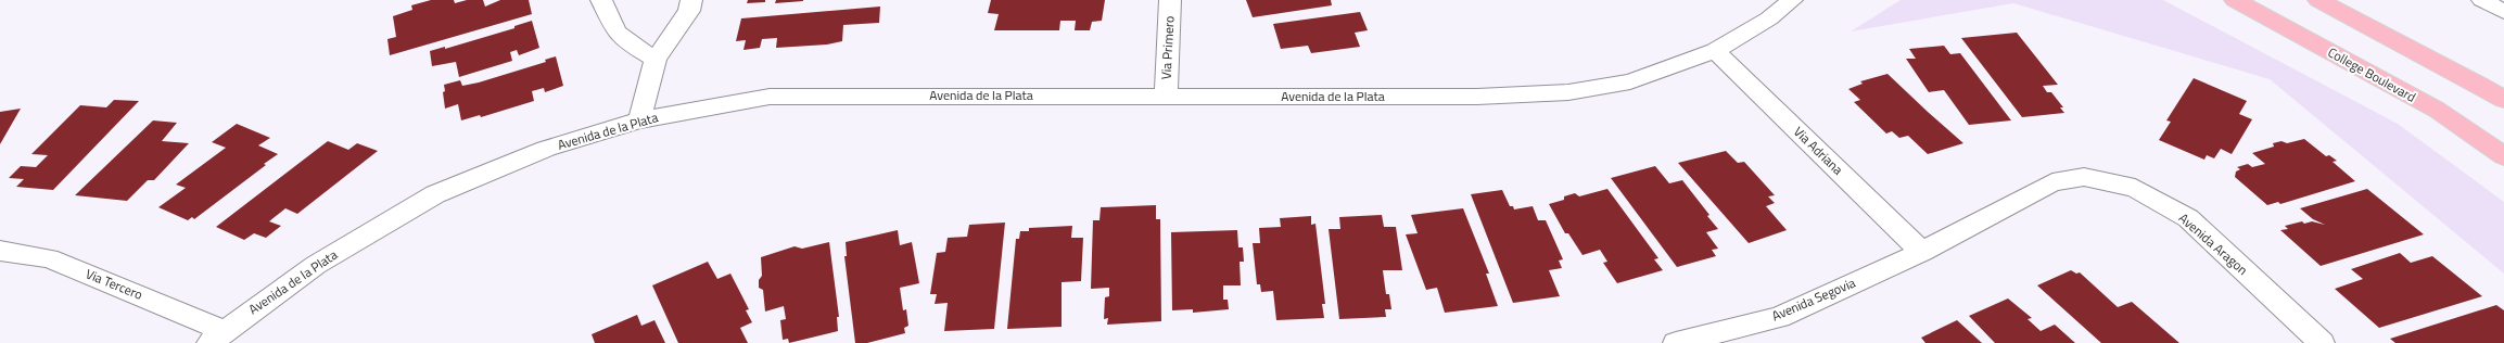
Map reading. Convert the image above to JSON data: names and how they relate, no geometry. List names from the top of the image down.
{
  "streets": {
    "main road": ["College Boulevard"],
    "street": [
      "Via Primero",
      "Avenida de la Plata",
      "Via Adriana",
      "Avenida Aragon",
      "Via Tercero",
      "Avenida Segovia"
    ]
  },
  "crossings": [
    ["Via Primero", "Avenida de la Plata"],
    ["Avenida de la Plata", "Via Adriana"],
    ["Avenida de la Plata", "Via Tercero"],
    ["Via Adriana", "Avenida Aragon"],
    ["Via Adriana", "Avenida Segovia"],
    ["Avenida Aragon", "Avenida Segovia"]
  ]
}
